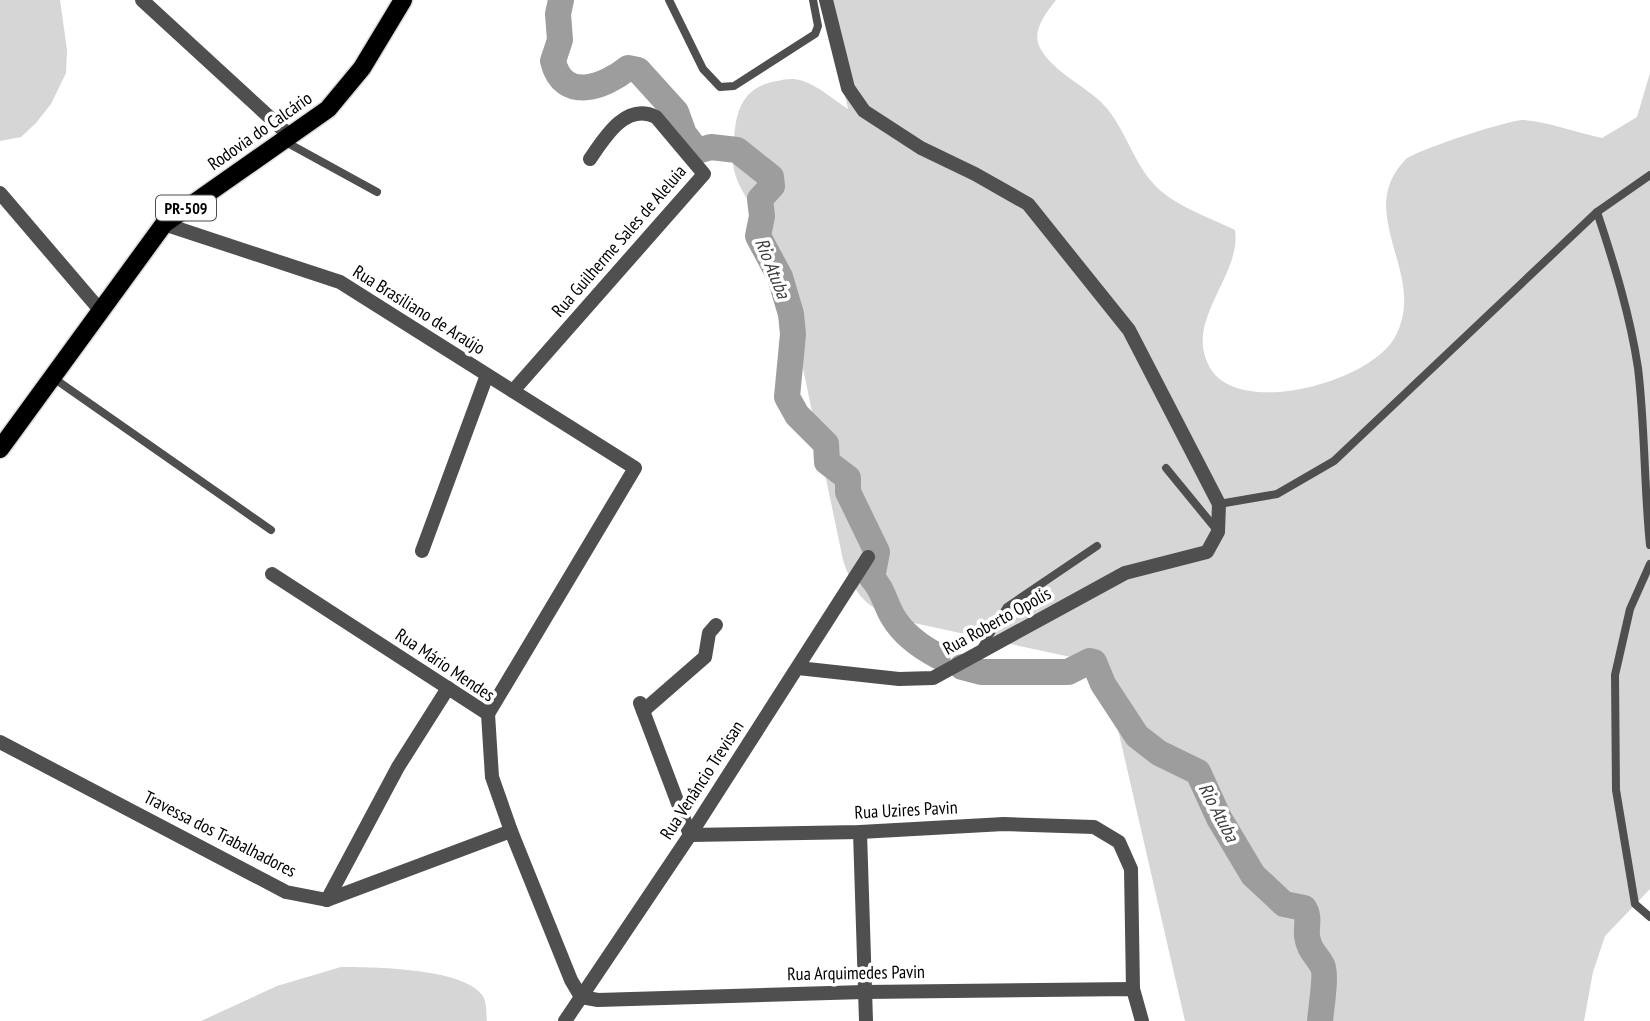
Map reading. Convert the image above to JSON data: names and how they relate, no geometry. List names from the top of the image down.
{
  "streets": {
    "main road": ["Rodovia do Calcário", "PR-509"],
    "street": [
      "Rua Guilherme Sales de Aleluia",
      "Rua Brasiliano de Araújo",
      "Rua Roberto Opolis",
      "Rua Mário Mendes",
      "Rua Venâncio Trevisan",
      "Rua Uzires Pavin",
      "Travessa dos Trabalhadores",
      "Rua Arquimedes Pavin"
    ]
  },
  "crossings": [
    ["Rodovia do Calcário", "Rua Brasiliano de Araújo"],
    ["Rua Guilherme Sales de Aleluia", "Rua Brasiliano de Araújo"],
    ["Rua Brasiliano de Araújo", "Rua Mário Mendes"],
    ["Rua Roberto Opolis", "Rua Venâncio Trevisan"],
    ["Rua Mário Mendes", "Rua Venâncio Trevisan"],
    ["Rua Mário Mendes", "Rua Arquimedes Pavin"],
    ["Rua Venâncio Trevisan", "Rua Uzires Pavin"],
    ["Rua Venâncio Trevisan", "Rua Arquimedes Pavin"],
    ["Rua Uzires Pavin", "Rua Arquimedes Pavin"]
  ],
  "water": ["Rio Atuba"]
}
